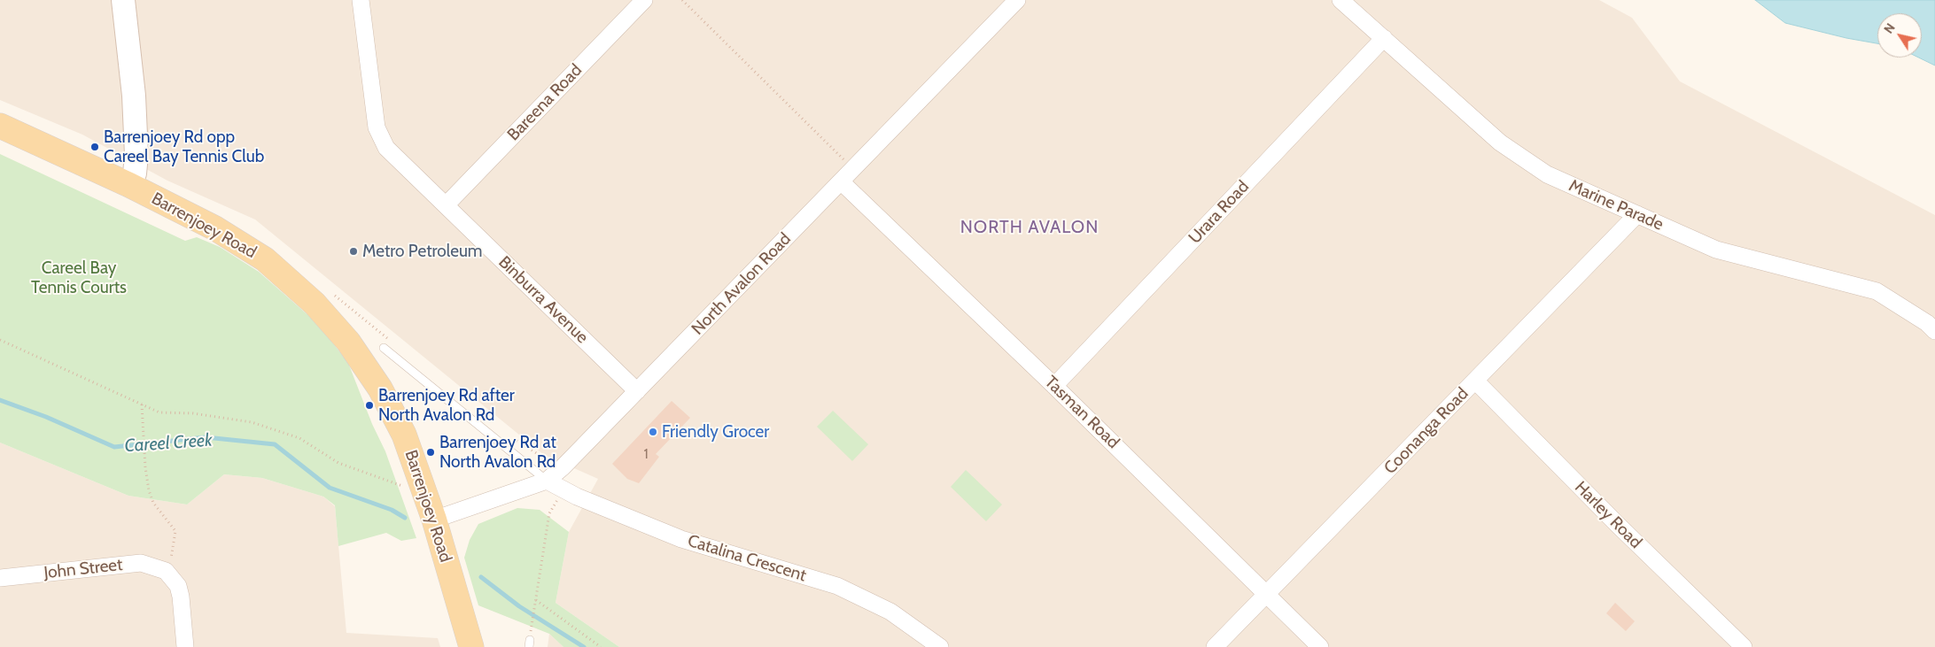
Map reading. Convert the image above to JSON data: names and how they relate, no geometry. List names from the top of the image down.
{
  "streets": {
    "main road": ["Barrenjoey Road"],
    "street": [
      "Bareena Road",
      "Marine Parade",
      "Urara Road",
      "North Avalon Road",
      "Binburra Avenue",
      "Tasman Road",
      "Coonanga Road",
      "Harley Road",
      "Catalina Crescent",
      "John Street"
    ]
  },
  "crossings": [
    ["Bareena Road", "Binburra Avenue"],
    ["Marine Parade", "Urara Road"],
    ["Marine Parade", "Coonanga Road"],
    ["Urara Road", "Tasman Road"],
    ["Barrenjoey Road", "North Avalon Road"],
    ["North Avalon Road", "Binburra Avenue"],
    ["North Avalon Road", "Tasman Road"],
    ["North Avalon Road", "Catalina Crescent"],
    ["Tasman Road", "Coonanga Road"],
    ["Coonanga Road", "Harley Road"]
  ],
  "districts": ["NORTH AVALON"],
  "water": ["Careel Creek"],
  "parks": ["Careel Bay Tennis Courts"],
  "places": [
    "Barrenjoey Rd opp Careel Bay Tennis Club",
    "Metro Petroleum",
    "Barrenjoey Rd after North Avalon Rd",
    "Friendly Grocer",
    "Barrenjoey Rd at North Avalon Rd"
  ],
  "house_numbers": ["1"],
  "north": "top left"
}
